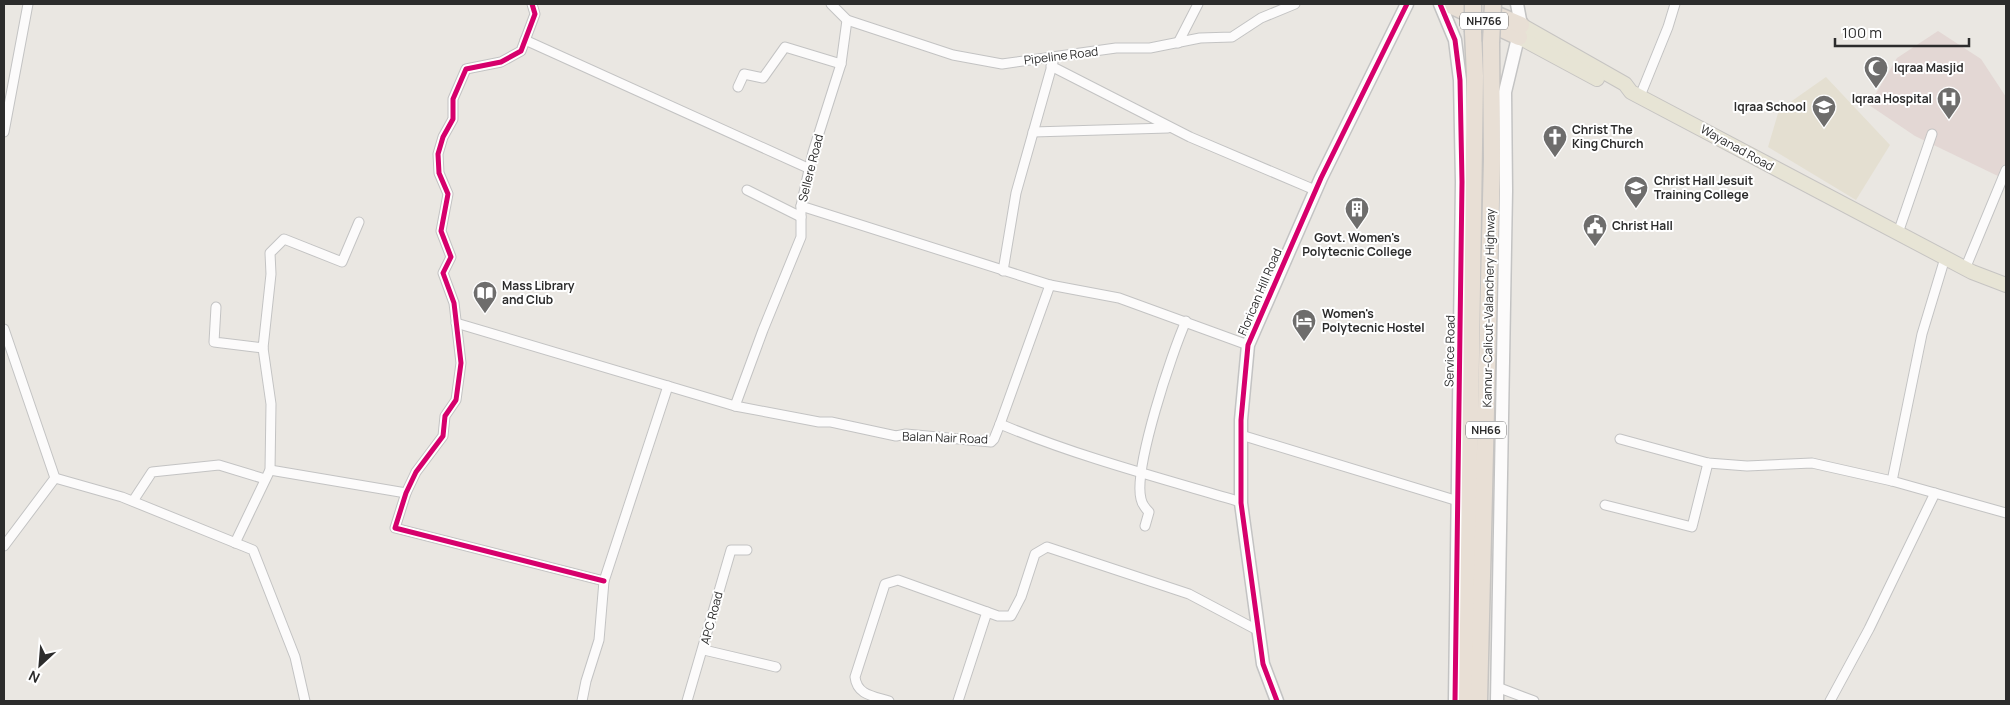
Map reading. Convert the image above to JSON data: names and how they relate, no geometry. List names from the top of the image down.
{
  "streets": {
    "highway": ["NH766", "Kannur-Calicut-Valanchery Highway", "NH66"],
    "main road": ["Wayanad Road"],
    "street": [
      "Pipeline Road",
      "Sellere Road",
      "Florican Hill Road",
      "Service Road",
      "Balan Nair Road",
      "APC Road"
    ]
  },
  "crossings": [
    ["NH766", "Wayanad Road"],
    ["NH766", "NH66"],
    ["Pipeline Road", "Sellere Road"],
    ["Sellere Road", "Balan Nair Road"]
  ],
  "places": {
    "mosque": ["Iqraa Masjid"],
    "hospital": ["Iqraa Hospital"],
    "school or university": ["Iqraa School", "Christ Hall Jesuit Training College"],
    "church": ["Christ The King Church"],
    "building": ["Govt. Women's Polytecnic College"],
    "public building": ["Christ Hall"],
    "library": ["Mass Library and Club"],
    "hotel": ["Women's Polytecnic Hostel"]
  },
  "scale_bar": "100 m",
  "north": "bottom left"
}
